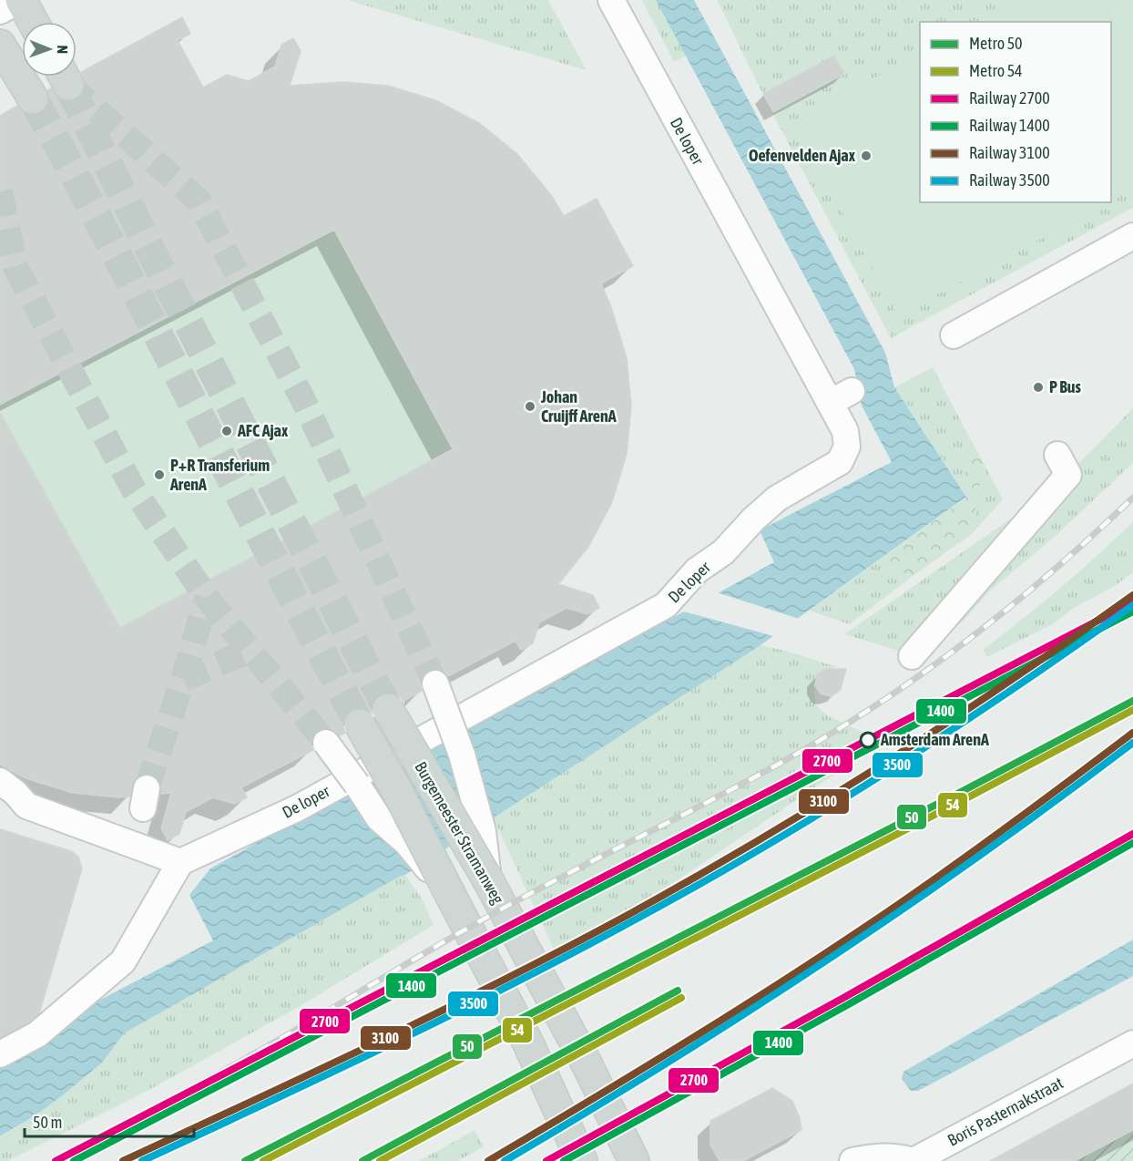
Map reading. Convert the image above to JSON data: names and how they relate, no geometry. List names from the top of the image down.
{
  "streets": {
    "main road": ["Burgemeester Stramanweg"],
    "street": ["De loper", "Boris Pasternakstraat"]
  },
  "places": [
    "Oefenvelden Ajax",
    "P Bus",
    "Johan Cruijff ArenA",
    "AFC Ajax",
    "P+R Transferium ArenA",
    "Amsterdam ArenA"
  ],
  "lines": [
    "rail line 3100",
    "rail line 2700",
    "rail line 3500",
    "rail line 1400",
    "metro line 50",
    "metro line 54"
  ],
  "legend": [
    "Metro 50",
    "Metro 54",
    "Railway 2700",
    "Railway 1400",
    "Railway 3100",
    "Railway 3500"
  ],
  "scale_bar": "50 m",
  "north": "right"
}
